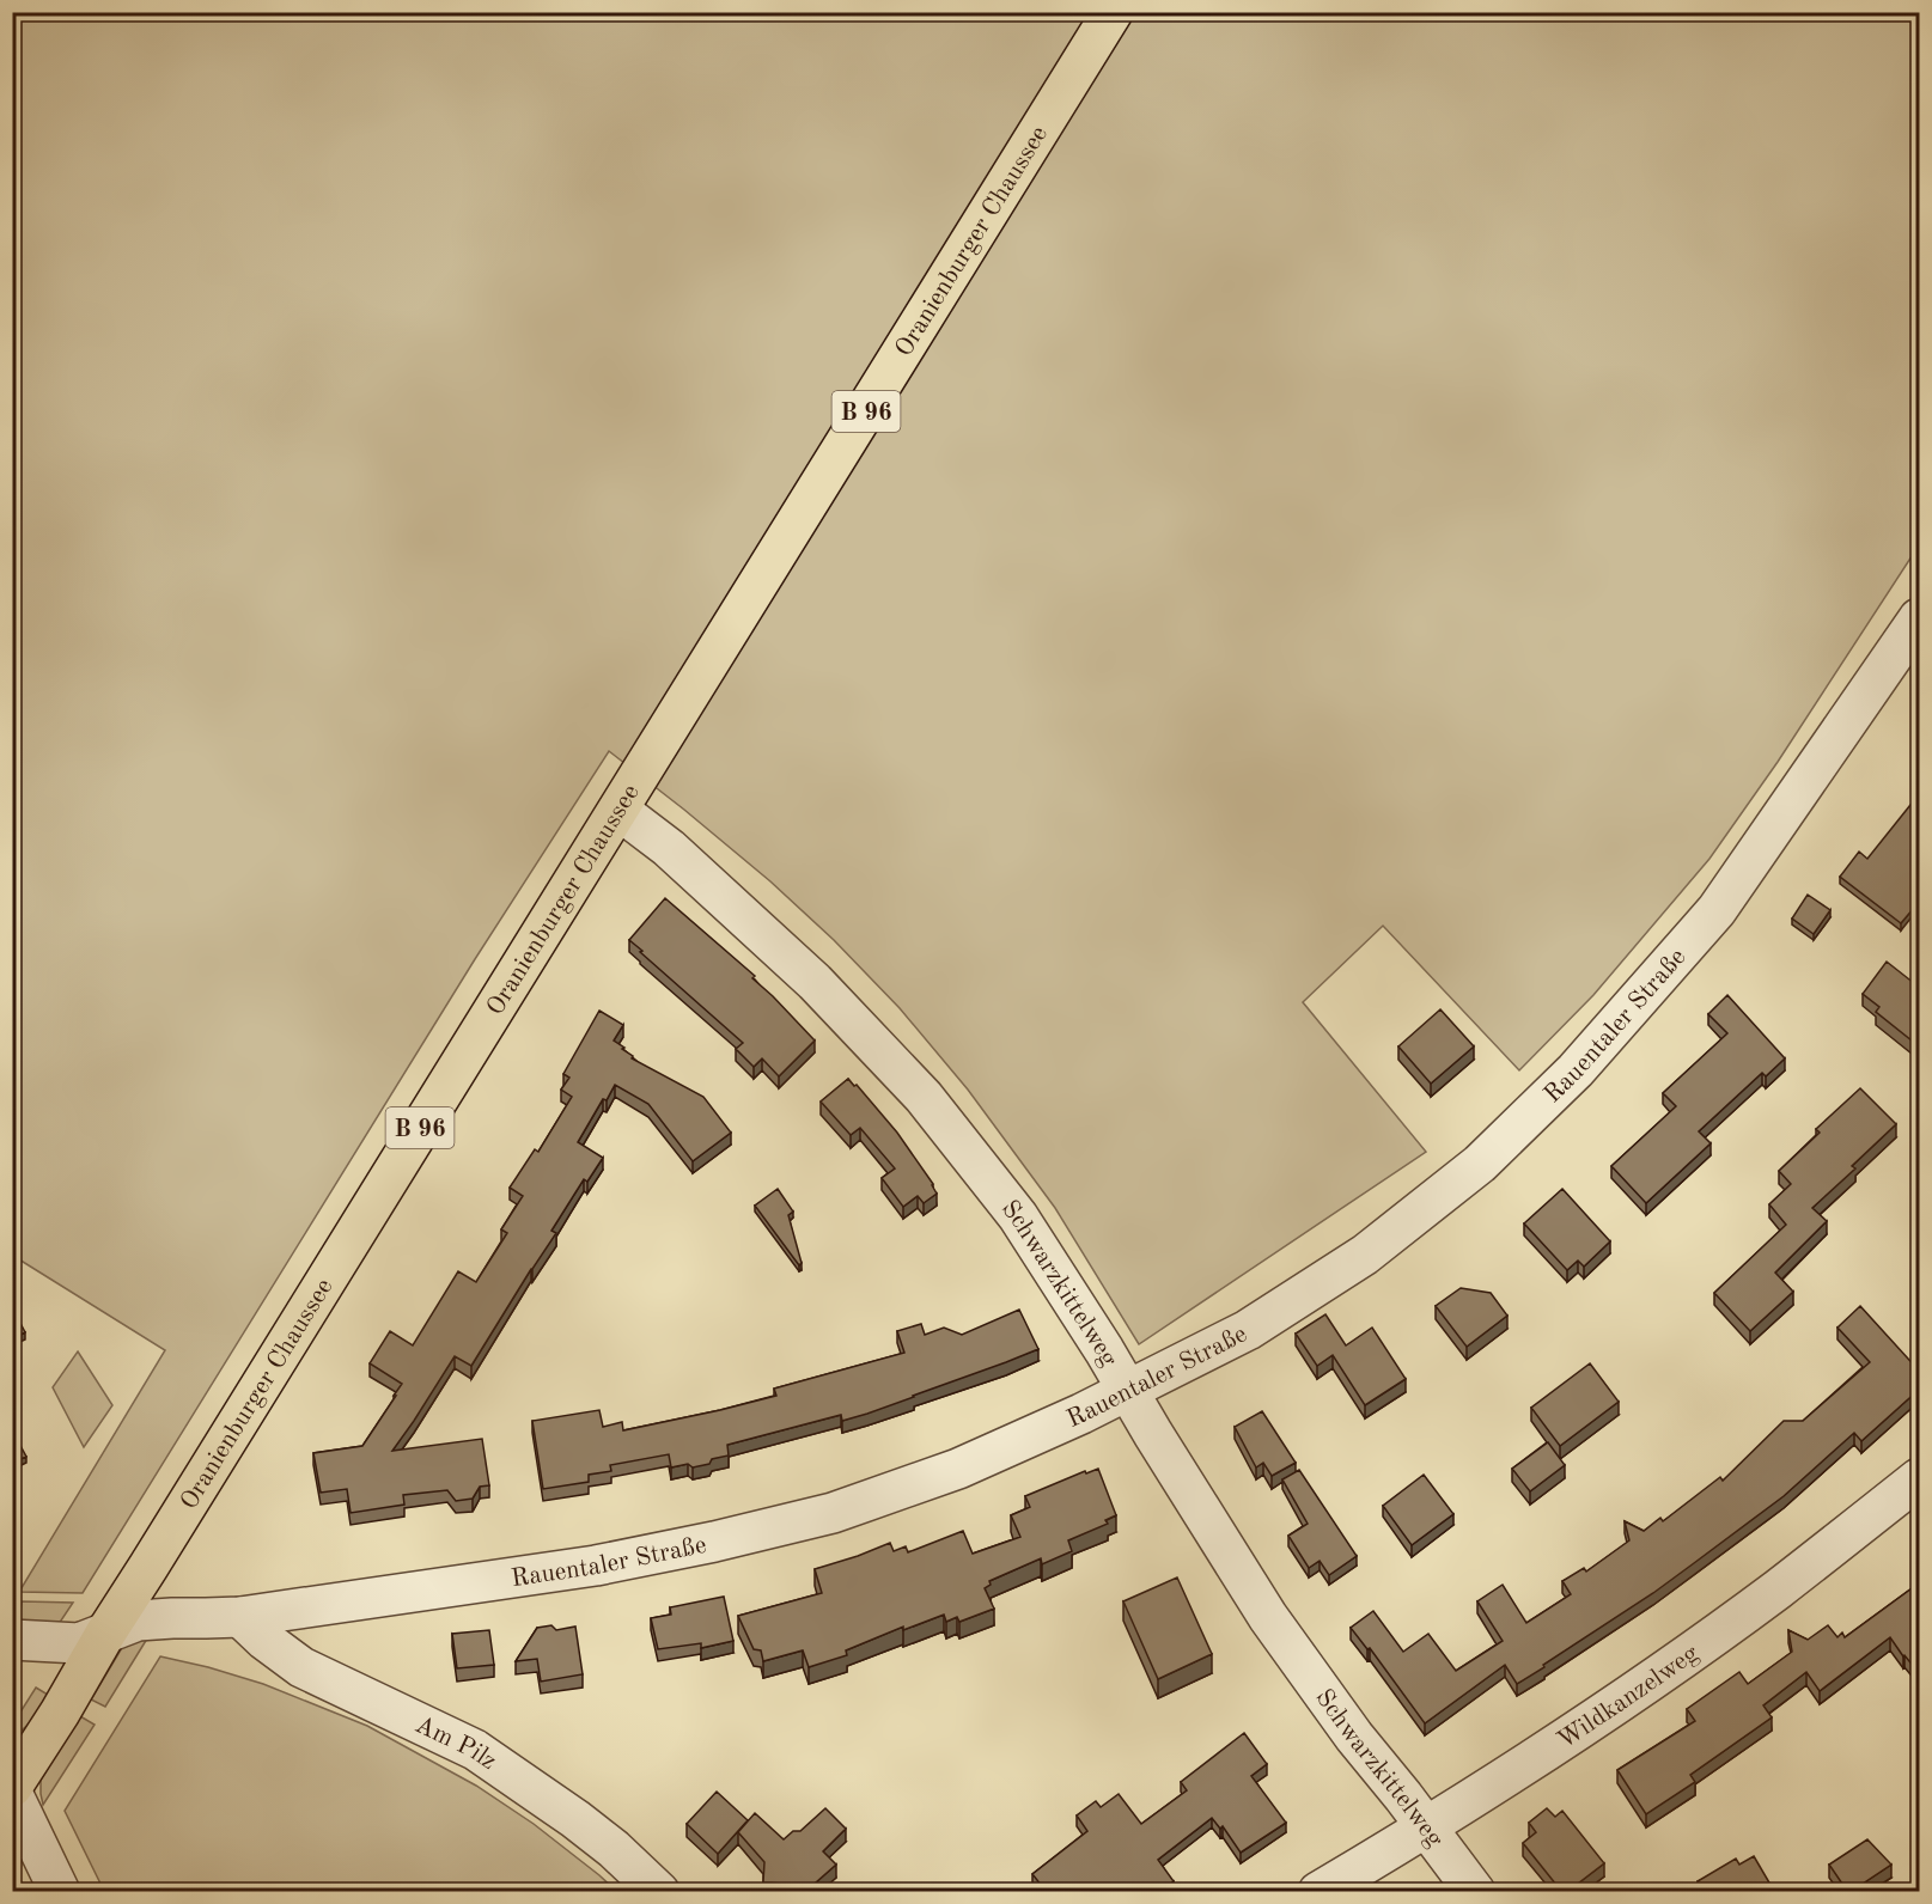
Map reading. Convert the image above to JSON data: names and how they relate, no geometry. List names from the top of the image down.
{
  "streets": {
    "main road": ["Oranienburger Chaussee", "B 96"],
    "street": [
      "Rauentaler Straße",
      "Schwarzkittelweg",
      "Wildkanzelweg",
      "Am Pilz"
    ]
  },
  "crossings": [
    ["Oranienburger Chaussee", "Rauentaler Straße"],
    ["Oranienburger Chaussee", "Schwarzkittelweg"],
    ["Rauentaler Straße", "Schwarzkittelweg"],
    ["Rauentaler Straße", "Am Pilz"],
    ["Schwarzkittelweg", "Wildkanzelweg"]
  ]
}
